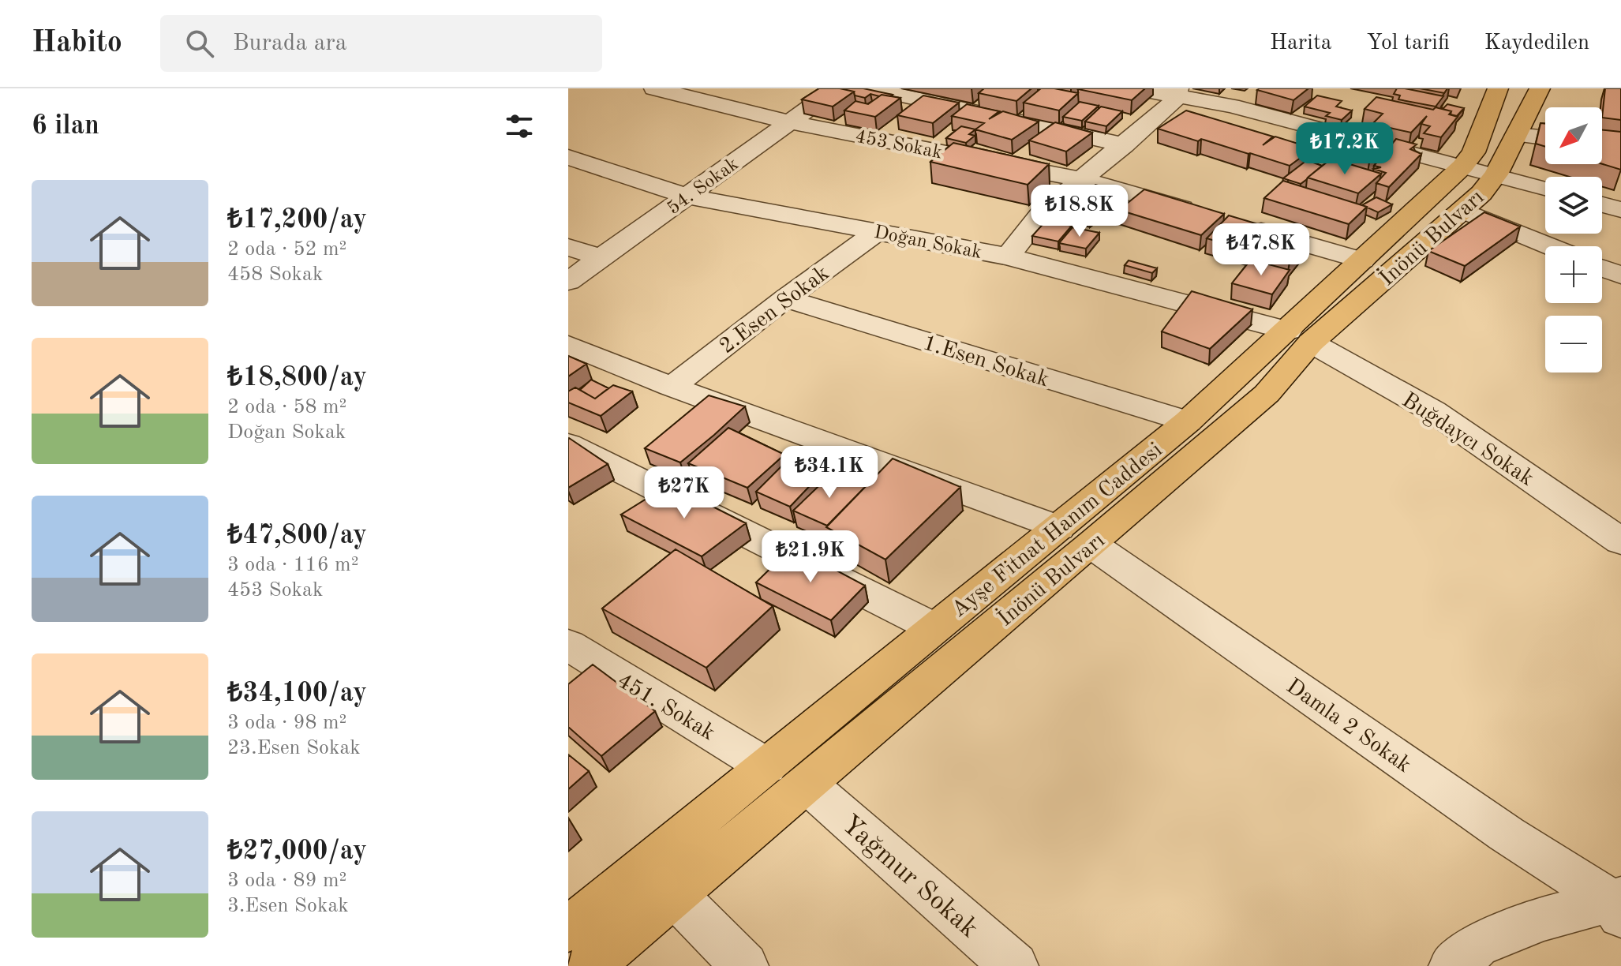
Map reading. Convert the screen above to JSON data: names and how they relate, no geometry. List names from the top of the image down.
{
  "streets": {
    "main road": ["İnönü Bulvarı", "Ayşe Fitnat Hanım Caddesi"],
    "street": [
      "453 Sokak",
      "54. Sokak",
      "Doğan Sokak",
      "2.Esen Sokak",
      "1.Esen Sokak",
      "Buğdaycı Sokak",
      "451. Sokak",
      "Damla 2 Sokak",
      "Yağmur Sokak"
    ]
  },
  "crossings": [
    ["453 Sokak", "54. Sokak"],
    ["54. Sokak", "Doğan Sokak"],
    ["İnönü Bulvarı", "Doğan Sokak"],
    ["İnönü Bulvarı", "Buğdaycı Sokak"],
    ["İnönü Bulvarı", "Ayşe Fitnat Hanım Caddesi"],
    ["İnönü Bulvarı", "Damla 2 Sokak"],
    ["İnönü Bulvarı", "Yağmur Sokak"],
    ["Doğan Sokak", "2.Esen Sokak"],
    ["Doğan Sokak", "Buğdaycı Sokak"],
    ["Doğan Sokak", "Ayşe Fitnat Hanım Caddesi"],
    ["2.Esen Sokak", "1.Esen Sokak"],
    ["2.Esen Sokak", "Damla 2 Sokak"],
    ["1.Esen Sokak", "Ayşe Fitnat Hanım Caddesi"],
    ["Buğdaycı Sokak", "Ayşe Fitnat Hanım Caddesi"],
    ["Ayşe Fitnat Hanım Caddesi", "451. Sokak"],
    ["Ayşe Fitnat Hanım Caddesi", "Damla 2 Sokak"]
  ],
  "north": "bottom left",
  "page": {
    "header": "Habito",
    "search": "Burada ara",
    "nav": ["Harita", "Yol tarifi", "Kaydedilen"],
    "heading": "6 ilan",
    "map_buttons": ["+", "−"],
    "price": [
      "₺17.2K",
      "₺18.8K",
      "₺47.8K",
      "₺34.1K",
      "₺27K",
      "₺21.9K"
    ],
    "list": [
      {
        "name": "₺17,200/ay",
        "note": "2 oda · 52 m² · 458 Sokak"
      },
      {
        "name": "₺18,800/ay",
        "note": "2 oda · 58 m² · Doğan Sokak"
      },
      {
        "name": "₺47,800/ay",
        "note": "3 oda · 116 m² · 453 Sokak"
      },
      {
        "name": "₺34,100/ay",
        "note": "3 oda · 98 m² · 23.Esen Sokak"
      },
      {
        "name": "₺27,000/ay",
        "note": "3 oda · 89 m² · 3.Esen Sokak"
      }
    ]
  }
}
